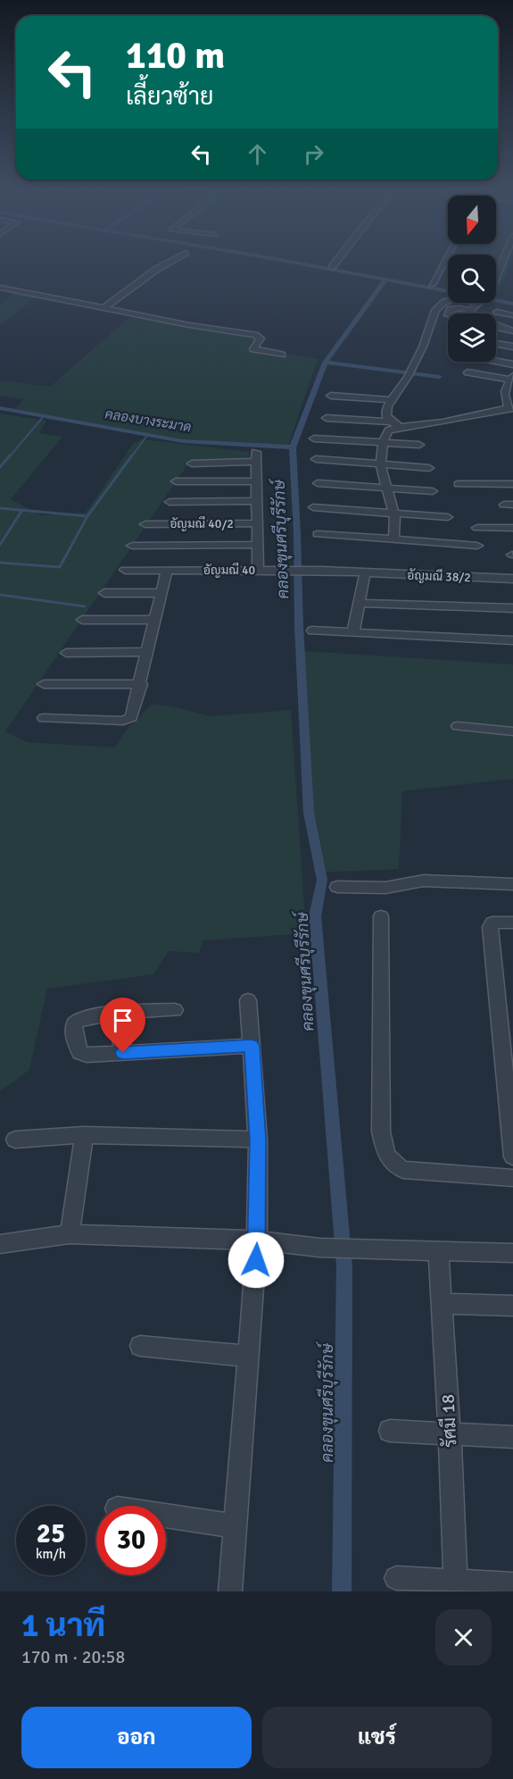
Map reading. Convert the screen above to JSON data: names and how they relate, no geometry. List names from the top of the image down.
{
  "streets": {
    "street": [
      "อัญมณี 40/2",
      "อัญมณี 40",
      "อัญมณี 38/2",
      "รัศมี 18"
    ]
  },
  "crossings": [
    ["อัญมณี 40", "อัญมณี 38/2"]
  ],
  "water": ["คลองบางระมาด", "คลองขุนศรีบุรีรักษ์"],
  "north": "bottom",
  "page": {
    "turn": ["110 m", "เลี้ยวซ้าย"],
    "speed": "25 km/h",
    "limit": "30",
    "heading": ["1 นาที", "170 m · 20:58"],
    "buttons": ["ออก", "แชร์"]
  }
}
